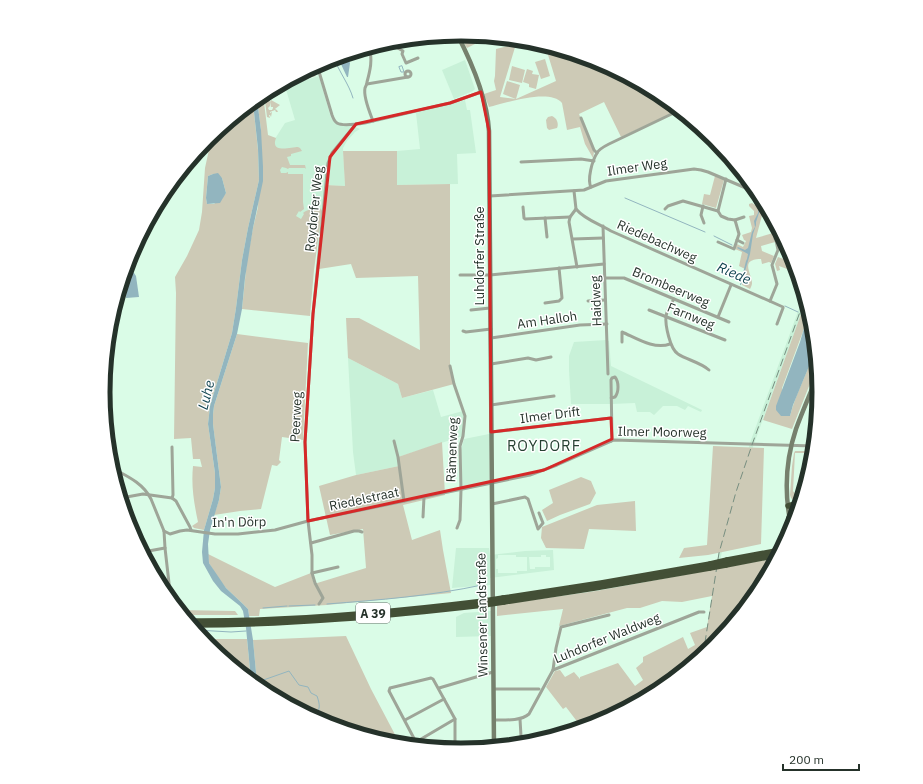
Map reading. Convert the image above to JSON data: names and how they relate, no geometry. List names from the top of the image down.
{
  "streets": {
    "highway": ["A 39"],
    "main road": ["Luhdorfer Straße", "Winsener Landstraße"],
    "street": [
      "Ilmer Weg",
      "Roydorfer Weg",
      "Riedebachweg",
      "Brombeerweg",
      "Haidweg",
      "Farnweg",
      "Am Halloh",
      "Ilmer Drift",
      "Peerweg",
      "Ilmer Moorweg",
      "Rämenweg",
      "Riedelstraat",
      "In'n Dörp",
      "Luhdorfer Waldweg"
    ]
  },
  "crossings": [
    ["Ilmer Weg", "Luhdorfer Straße"],
    ["Roydorfer Weg", "Peerweg"],
    ["Riedebachweg", "Haidweg"],
    ["Luhdorfer Straße", "Am Halloh"],
    ["Luhdorfer Straße", "Ilmer Drift"],
    ["Luhdorfer Straße", "Ilmer Moorweg"],
    ["Luhdorfer Straße", "Riedelstraat"],
    ["Luhdorfer Straße", "Winsener Landstraße"],
    ["Brombeerweg", "Haidweg"],
    ["Haidweg", "Am Halloh"],
    ["Peerweg", "Riedelstraat"],
    ["Peerweg", "In'n Dörp"],
    ["Ilmer Moorweg", "Riedelstraat"],
    ["Ilmer Moorweg", "Winsener Landstraße"],
    ["Rämenweg", "Riedelstraat"],
    ["Riedelstraat", "In'n Dörp"],
    ["Riedelstraat", "Winsener Landstraße"]
  ],
  "districts": ["ROYDORF"],
  "water": ["Riede", "Luhe"],
  "scale_bar": "200 m"
}
